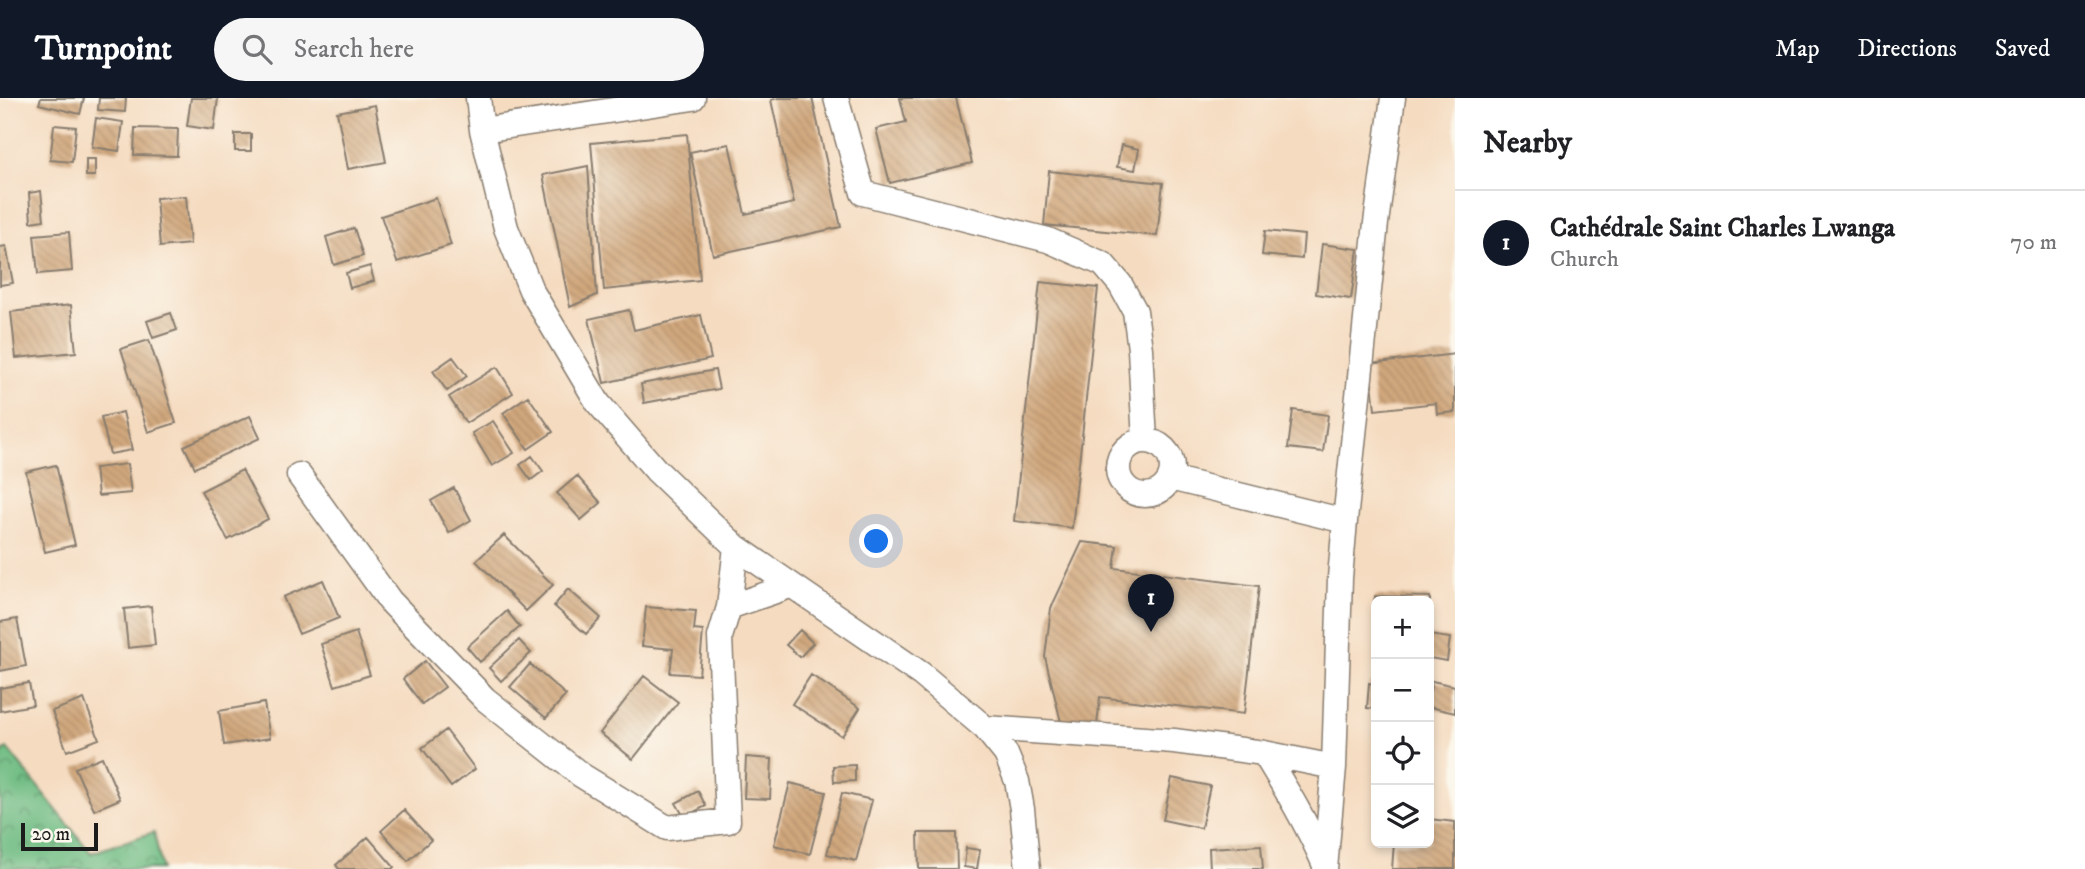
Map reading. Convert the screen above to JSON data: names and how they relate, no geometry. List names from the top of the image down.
{
  "scale_bar": "20 m",
  "page": {
    "header": "Turnpoint",
    "search": "Search here",
    "nav": ["Map", "Directions", "Saved"],
    "heading": "Nearby",
    "list": [
      {
        "mark": "1",
        "name": "Cathédrale Saint Charles Lwanga",
        "note": "Church",
        "value": "70 m"
      }
    ],
    "pins": "1",
    "map_buttons": ["+", "−"],
    "scale": "20 m"
  }
}
